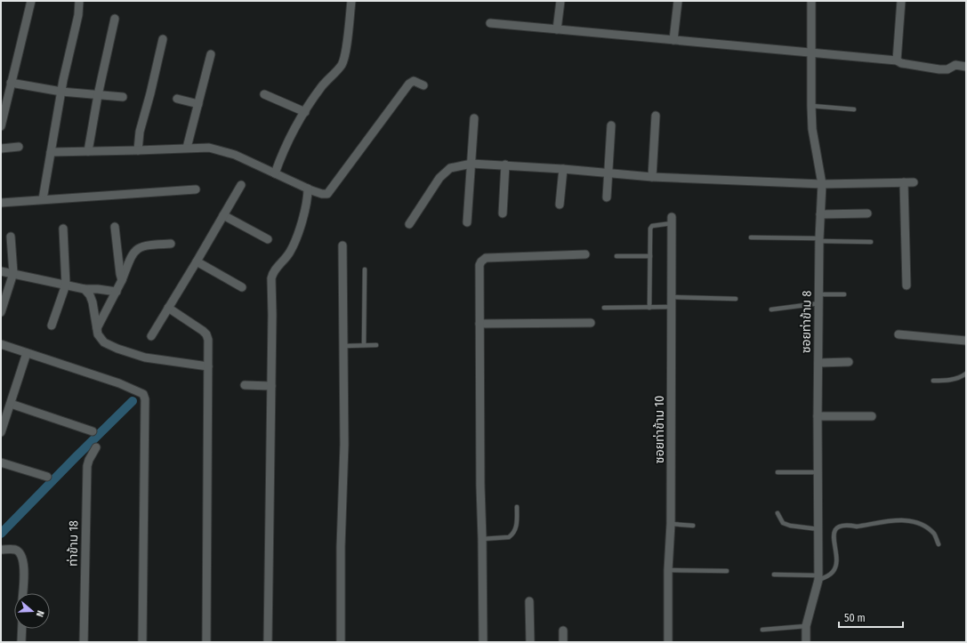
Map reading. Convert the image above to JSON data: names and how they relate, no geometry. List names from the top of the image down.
{
  "streets": {
    "street": ["ซอยท่าข้าม 8", "ซอยท่าข้าม 10", "ท่าข้าม 18"]
  },
  "scale_bar": "50 m",
  "north": "right"
}
